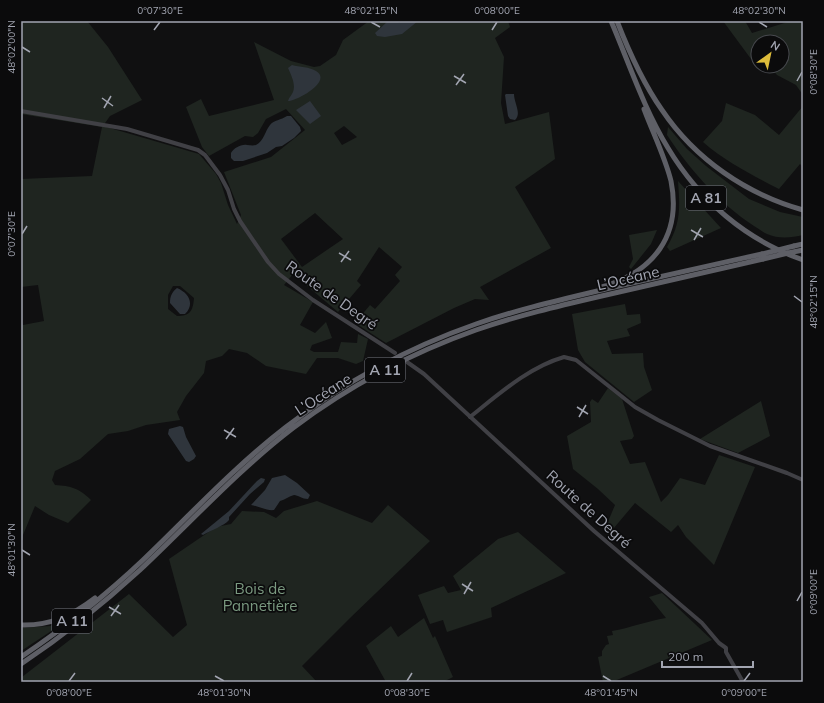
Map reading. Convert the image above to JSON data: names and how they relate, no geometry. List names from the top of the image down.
{
  "streets": {
    "highway": ["A 81", "L’Océane", "A 11"],
    "street": ["Route de Degré"]
  },
  "parks": ["Bois de Pannetière"],
  "scale_bar": "200 m",
  "north": "top right",
  "coordinates": [
    "0°07'30\"E",
    "48°02'15\"N",
    "0°08'00\"E",
    "48°02'30\"N",
    "48°02'00\"N",
    "0°08'30\"E",
    "48°01'30\"N",
    "0°09'00\"E",
    "48°01'45\"N"
  ]
}
